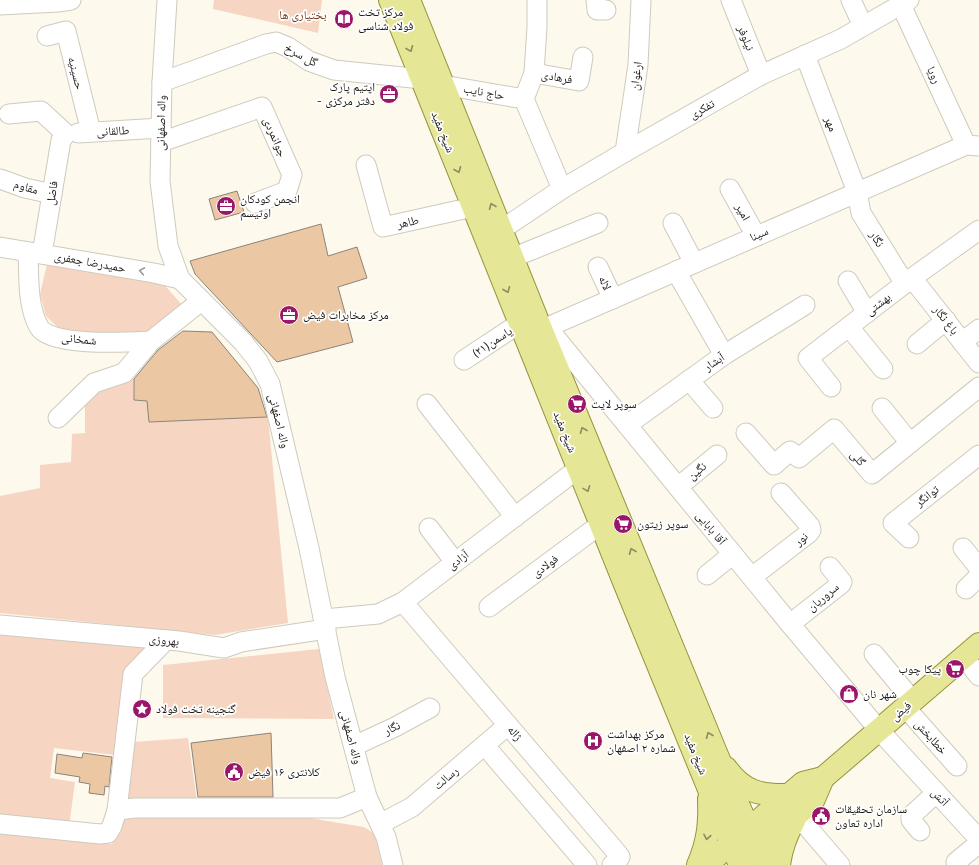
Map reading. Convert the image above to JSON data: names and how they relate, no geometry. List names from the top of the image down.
{
  "streets": {
    "main road": ["شیخ مفید", "فیض"],
    "street": [
      "نیلوفر",
      "گل سرخ",
      "حسینیه",
      "رویا",
      "ارغوان",
      "فرهادی",
      "حاج نایب",
      "تفکری",
      "واله اصفهانی",
      "مهر",
      "طالقانی",
      "جوانمردی",
      "مقاوم",
      "فاضل",
      "امیر",
      "طاهر",
      "سینا",
      "نگار",
      "حمیدرضا جعفری",
      "لاله",
      "بهشتی",
      "باغ نگار",
      "شمخانی",
      "یاسمن(۲۱)",
      "آبشار",
      "گلی",
      "نگین",
      "توانگر",
      "آقا بابایی",
      "نور",
      "آزادی",
      "فولادی",
      "سروریان",
      "بهروزی",
      "ژاله",
      "خطابخش",
      "رسالت",
      "آتش"
    ]
  },
  "crossings": [
    ["نیلوفر", "تفکری"],
    ["گل سرخ", "واله اصفهانی"],
    ["گل سرخ", "شیخ مفید"],
    ["حسینیه", "طالقانی"],
    ["رویا", "تفکری"],
    ["رویا", "سینا"],
    ["ارغوان", "تفکری"],
    ["حاج نایب", "شیخ مفید"],
    ["تفکری", "مهر"],
    ["تفکری", "شیخ مفید"],
    ["واله اصفهانی", "طالقانی"],
    ["واله اصفهانی", "جوانمردی"],
    ["واله اصفهانی", "نگار"],
    ["واله اصفهانی", "حمیدرضا جعفری"],
    ["واله اصفهانی", "آزادی"],
    ["واله اصفهانی", "بهروزی"],
    ["واله اصفهانی", "رسالت"],
    ["مهر", "سینا"],
    ["مهر", "نگار"],
    ["طالقانی", "جوانمردی"],
    ["طالقانی", "فاضل"],
    ["شیخ مفید", "طاهر"],
    ["شیخ مفید", "سینا"],
    ["شیخ مفید", "یاسمن(۲۱)"],
    ["شیخ مفید", "آقا بابایی"],
    ["شیخ مفید", "آزادی"],
    ["شیخ مفید", "فولادی"],
    ["مقاوم", "فاضل"],
    ["فاضل", "حمیدرضا جعفری"],
    ["فاضل", "شمخانی"],
    ["امیر", "سینا"],
    ["سینا", "نگار"],
    ["سینا", "لاله"],
    ["سینا", "آقا بابایی"],
    ["نگار", "بهشتی"],
    ["نگار", "باغ نگار"],
    ["حمیدرضا جعفری", "شمخانی"],
    ["بهشتی", "باغ نگار"],
    ["آبشار", "آقا بابایی"],
    ["نگین", "آقا بابایی"],
    ["آقا بابایی", "نور"],
    ["آقا بابایی", "سروریان"],
    ["آقا بابایی", "فیض"],
    ["آقا بابایی", "آتش"],
    ["آزادی", "بهروزی"],
    ["آزادی", "ژاله"],
    ["فیض", "خطابخش"],
    ["فیض", "آتش"],
    ["ژاله", "رسالت"]
  ],
  "one_way": ["حمیدرضا جعفری"],
  "parks": ["بختیاری ها"],
  "places": {
    "library": ["مرکز تخت فولاد شناسی"],
    "office": ["اپتیم پارک - دفتر مرکزی", "انجمن کودکان اوتیسم", "مرکز مخابرات فیض"],
    "supermarket": ["سوپر لایت", "سوپر زیتون", "پیکا چوب"],
    "shop": ["شهر نان"],
    "place": ["گنجینه تخت فولاد"],
    "hospital": ["مرکز بهداشت شماره ۲ اصفهان"],
    "public building": ["کلانتری ۱۶ فیض", "سازمان تحقیقات اداره تعاون"]
  }
}
